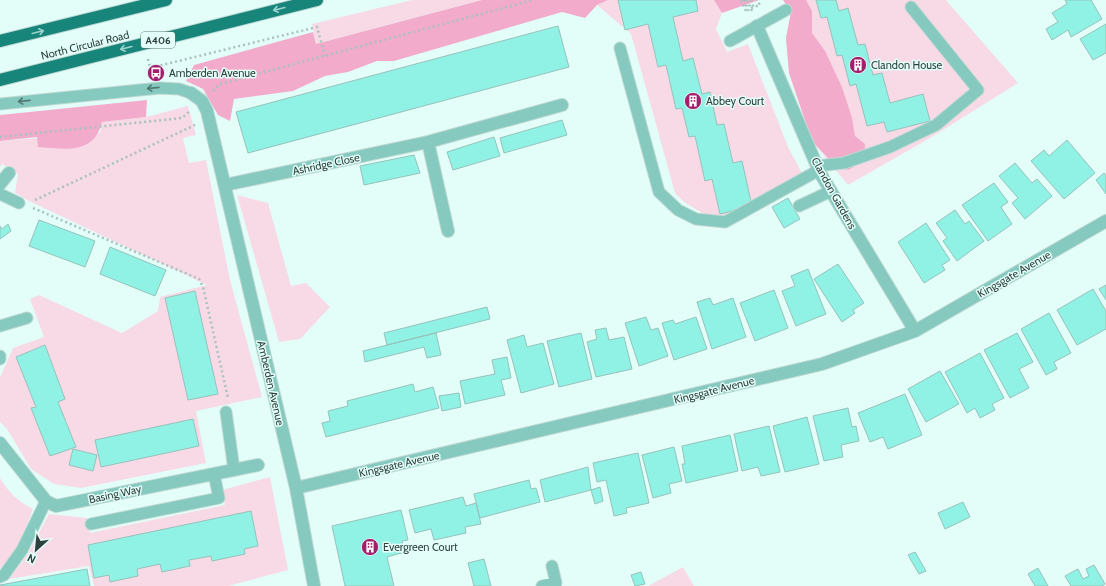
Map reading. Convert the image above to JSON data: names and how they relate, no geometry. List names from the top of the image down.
{
  "streets": {
    "highway": ["A406", "North Circular Road"],
    "street": [
      "Ashridge Close",
      "Clandon Gardens",
      "Kingsgate Avenue",
      "Amberden Avenue",
      "Basing Way"
    ]
  },
  "crossings": [
    ["Ashridge Close", "Amberden Avenue"],
    ["Clandon Gardens", "Kingsgate Avenue"],
    ["Kingsgate Avenue", "Amberden Avenue"]
  ],
  "places": {
    "building": ["Clandon House", "Abbey Court", "Evergreen Court"],
    "bus stop": ["Amberden Avenue"]
  },
  "north": "bottom left"
}
